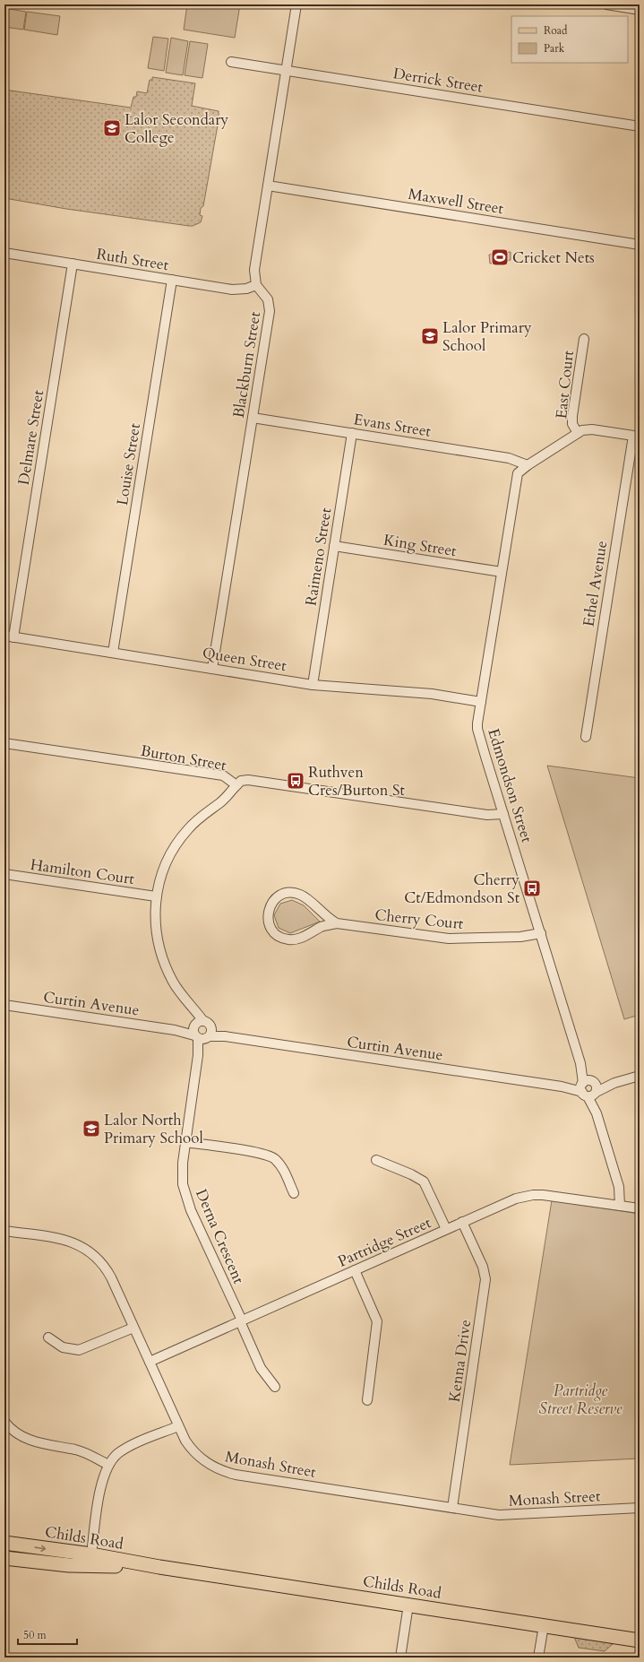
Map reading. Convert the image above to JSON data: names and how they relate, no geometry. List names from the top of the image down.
{
  "streets": {
    "main road": ["Childs Road"],
    "street": [
      "Derrick Street",
      "Maxwell Street",
      "Ruth Street",
      "Blackburn Street",
      "East Court",
      "Evans Street",
      "Delmare Street",
      "Louise Street",
      "King Street",
      "Raimeno Street",
      "Ethel Avenue",
      "Queen Street",
      "Burton Street",
      "Edmondson Street",
      "Hamilton Court",
      "Cherry Court",
      "Curtin Avenue",
      "Derna Crescent",
      "Partridge Street",
      "Kenna Drive",
      "Monash Street"
    ]
  },
  "crossings": [
    ["Ruth Street", "Blackburn Street"],
    ["Ruth Street", "Delmare Street"],
    ["Ruth Street", "Louise Street"],
    ["Blackburn Street", "Evans Street"],
    ["Blackburn Street", "Queen Street"],
    ["East Court", "Edmondson Street"],
    ["Evans Street", "Raimeno Street"],
    ["Evans Street", "Edmondson Street"],
    ["Delmare Street", "Queen Street"],
    ["Louise Street", "Queen Street"],
    ["King Street", "Raimeno Street"],
    ["King Street", "Edmondson Street"],
    ["Raimeno Street", "Queen Street"],
    ["Queen Street", "Edmondson Street"],
    ["Burton Street", "Edmondson Street"],
    ["Edmondson Street", "Cherry Court"],
    ["Edmondson Street", "Curtin Avenue"],
    ["Edmondson Street", "Partridge Street"],
    ["Curtin Avenue", "Derna Crescent"],
    ["Derna Crescent", "Partridge Street"],
    ["Partridge Street", "Kenna Drive"],
    ["Partridge Street", "Monash Street"],
    ["Kenna Drive", "Monash Street"]
  ],
  "parks": ["Partridge Street Reserve"],
  "places": {
    "school or university": ["Lalor Secondary College", "Lalor Primary School", "Lalor North Primary School"],
    "sports": ["Cricket Nets"],
    "bus stop": ["Ruthven Cres/Burton St", "Cherry Ct/Edmondson St"]
  },
  "legend": ["Road", "Park"],
  "scale_bar": "50 m"
}
